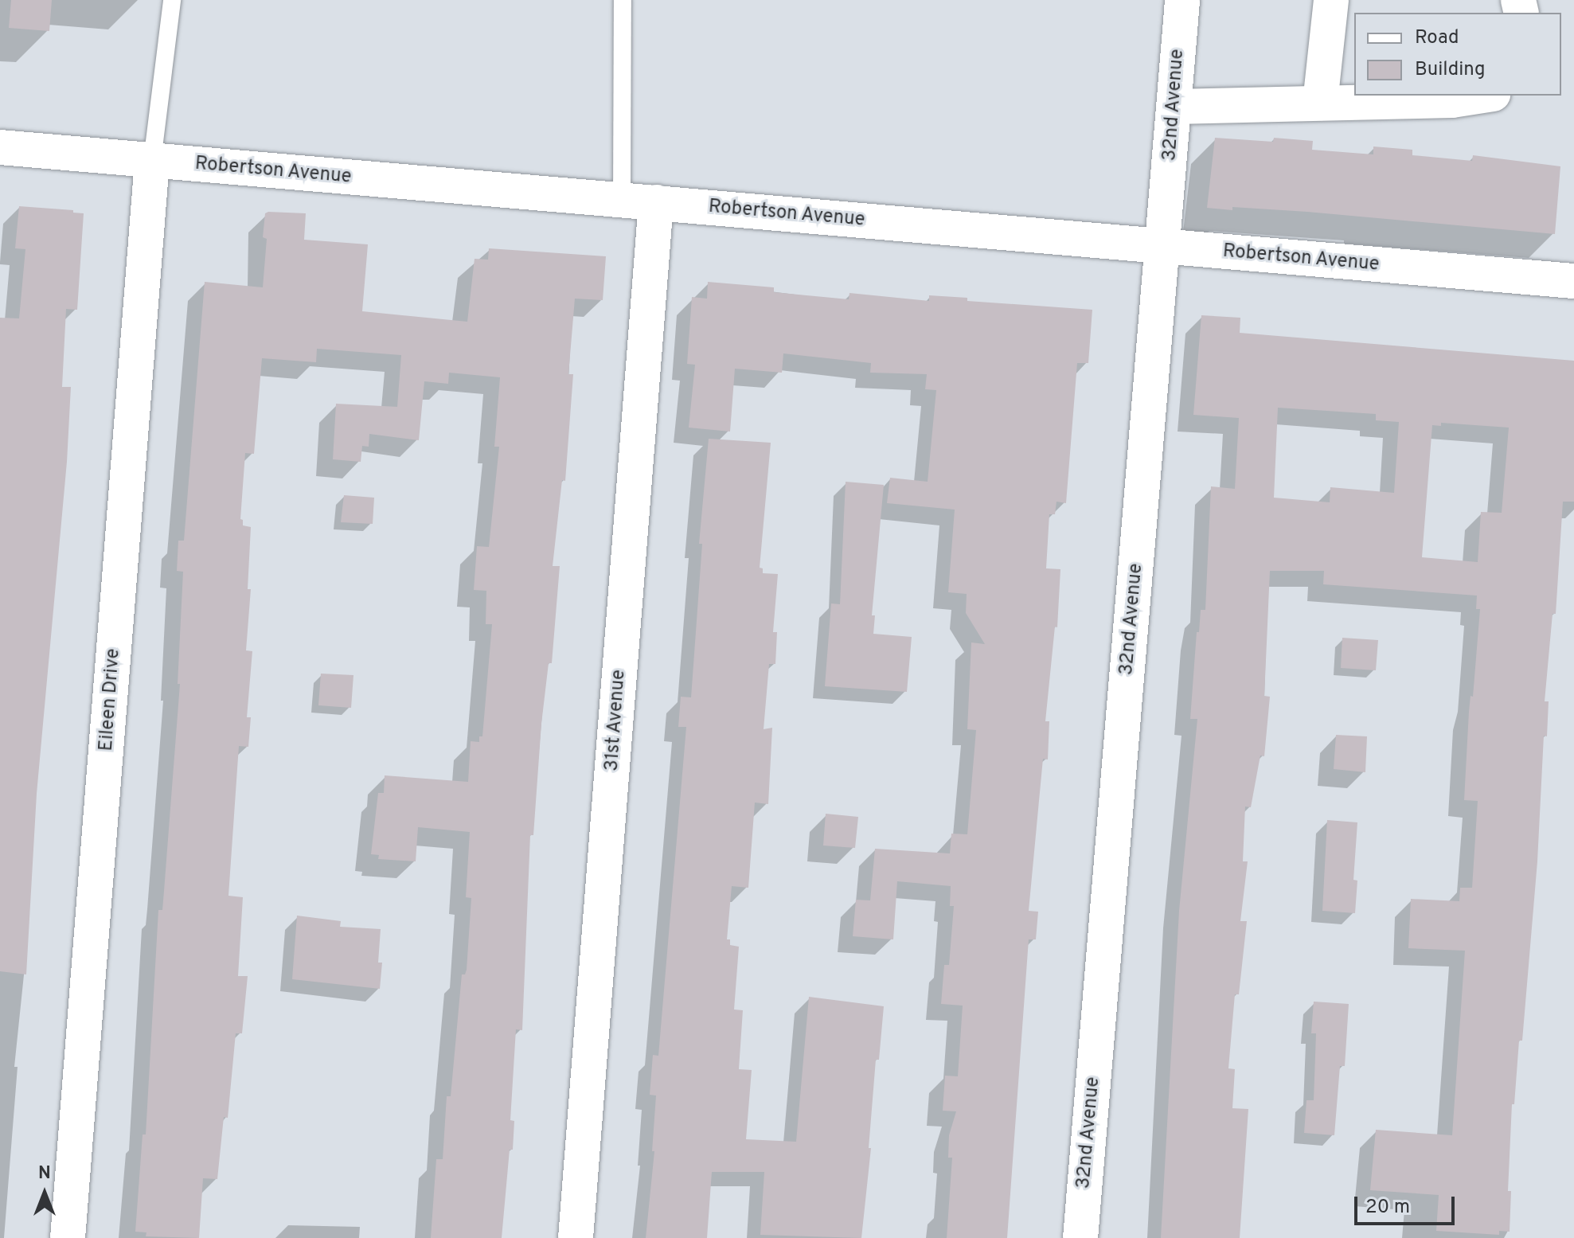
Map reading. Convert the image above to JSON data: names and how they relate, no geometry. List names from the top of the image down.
{
  "streets": {
    "street": [
      "32nd Avenue",
      "Robertson Avenue",
      "Eileen Drive",
      "31st Avenue"
    ]
  },
  "crossings": [
    ["32nd Avenue", "Robertson Avenue"],
    ["Robertson Avenue", "Eileen Drive"],
    ["Robertson Avenue", "31st Avenue"]
  ],
  "legend": ["Road", "Building"],
  "scale_bar": "20 m",
  "north": "top"
}
